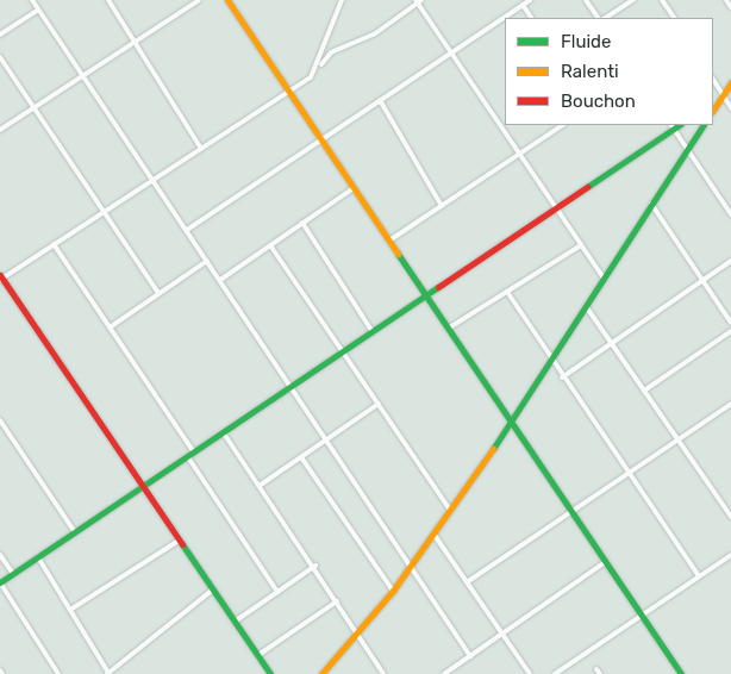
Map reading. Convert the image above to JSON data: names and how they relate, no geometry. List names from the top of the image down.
{
  "legend": ["Fluide", "Ralenti", "Bouchon"]
}
